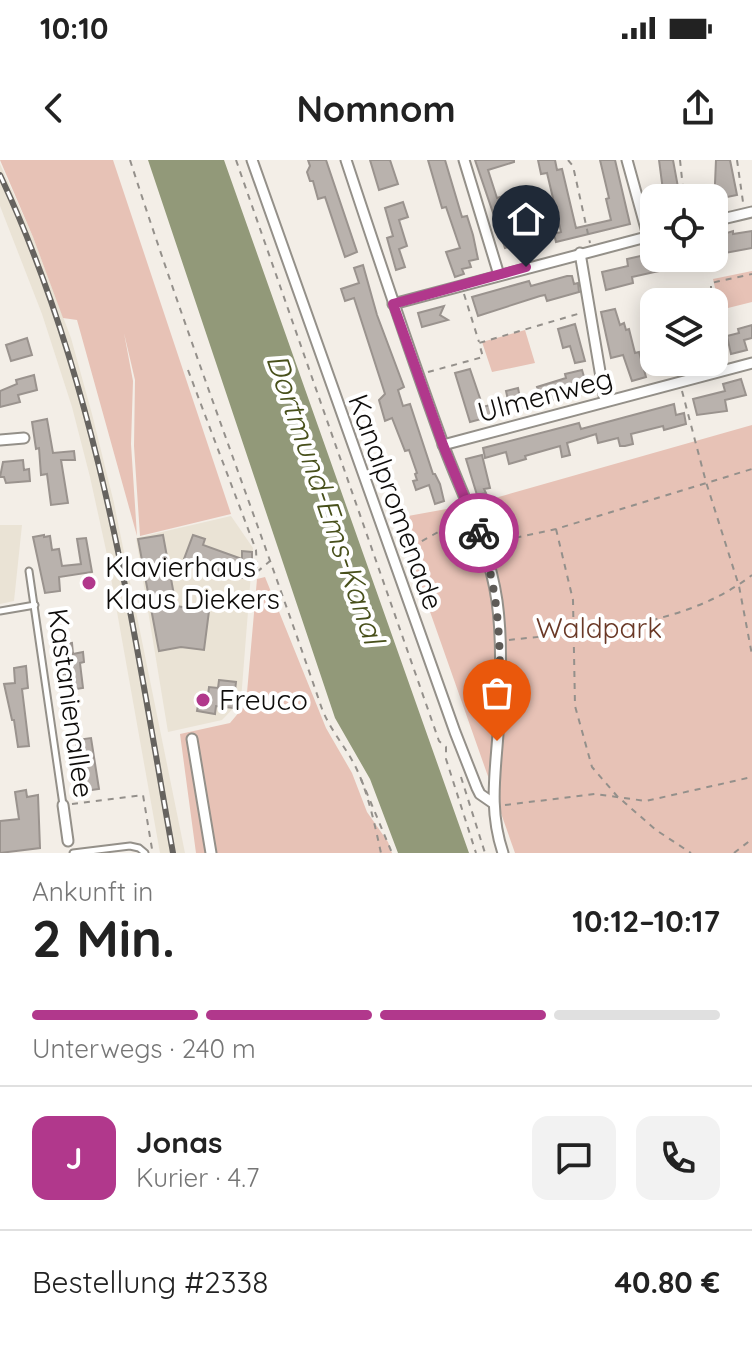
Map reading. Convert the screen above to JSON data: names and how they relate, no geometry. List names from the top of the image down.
{
  "streets": {
    "street": ["Ulmenweg", "Kanalpromenade", "Kastanienallee"]
  },
  "water": ["Dortmund-Ems-Kanal"],
  "parks": ["Waldpark"],
  "places": ["Klavierhaus Klaus Diekers", "Freuco"],
  "page": {
    "status": "10:10",
    "header": "Nomnom",
    "heading": ["2 Min.", "Ankunft in", "10:12–10:17"],
    "panel": [
      "Jonas",
      "Kurier · 4.7",
      "Bestellung #2338",
      "40.80 €"
    ],
    "bar": "Unterwegs · 240 m",
    "round": "J"
  }
}
